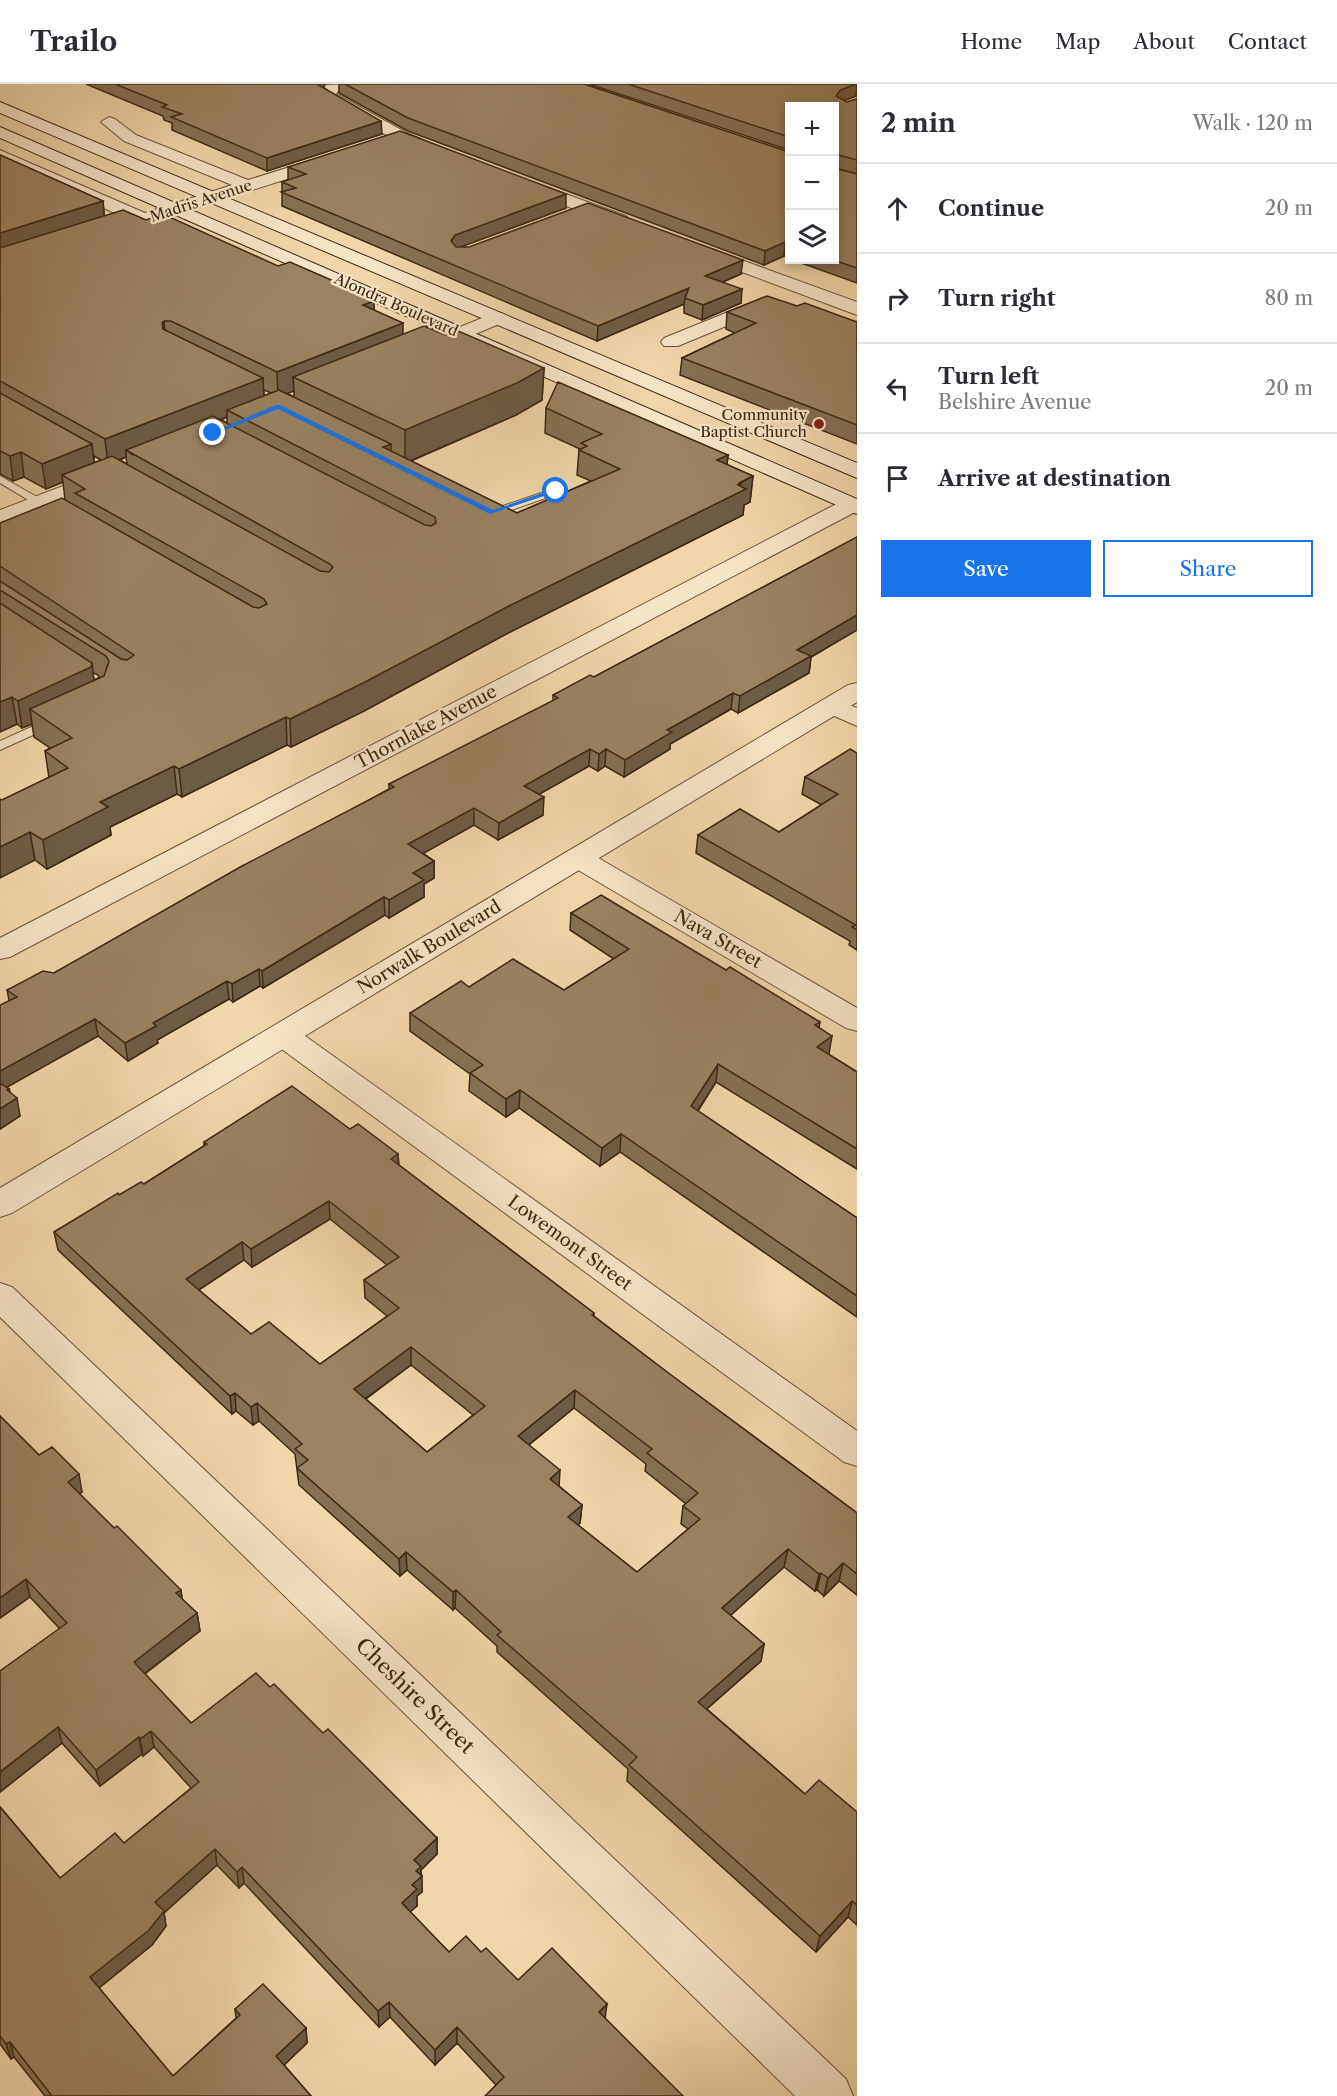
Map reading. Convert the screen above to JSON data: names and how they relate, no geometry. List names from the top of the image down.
{
  "streets": {
    "main road": ["Alondra Boulevard", "Norwalk Boulevard"],
    "street": [
      "Madris Avenue",
      "Thornlake Avenue",
      "Nava Street",
      "Lowemont Street",
      "Cheshire Street"
    ]
  },
  "crossings": [
    ["Madris Avenue", "Alondra Boulevard"],
    ["Alondra Boulevard", "Thornlake Avenue"],
    ["Nava Street", "Norwalk Boulevard"],
    ["Norwalk Boulevard", "Lowemont Street"]
  ],
  "places": ["Community Baptist Church"],
  "page": {
    "header": "Trailo",
    "nav": [
      "Home",
      "Map",
      "About",
      "Contact"
    ],
    "heading": ["2 min", "Walk · 120 m"],
    "map_buttons": ["+", "−"],
    "list": [
      ["Continue", "20 m"],
      ["Turn right", "80 m"],
      ["Turn left", "Belshire Avenue", "20 m"],
      "Arrive at destination"
    ],
    "buttons": ["Save", "Share"]
  }
}
